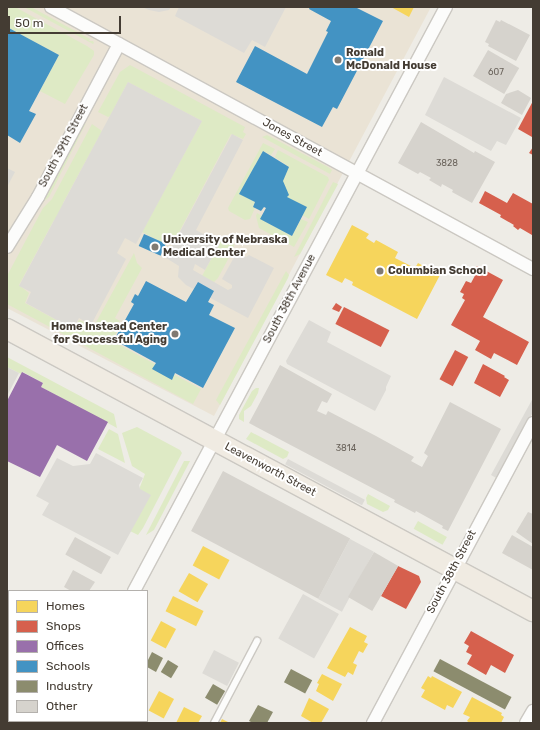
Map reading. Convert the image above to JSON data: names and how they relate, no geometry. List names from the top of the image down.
{
  "streets": {
    "main road": ["Leavenworth Street"],
    "street": [
      "Jones Street",
      "South 39th Street",
      "South 38th Avenue",
      "South 38th Street"
    ]
  },
  "crossings": [
    ["Jones Street", "South 39th Street"],
    ["Jones Street", "South 38th Avenue"],
    ["South 38th Avenue", "Leavenworth Street"],
    ["Leavenworth Street", "South 38th Street"]
  ],
  "places": [
    "Ronald McDonald House",
    "University of Nebraska Medical Center",
    "Columbian School",
    "Home Instead Center for Successful Aging"
  ],
  "house_numbers": ["607", "3828", "3814"],
  "legend": [
    "Homes",
    "Shops",
    "Offices",
    "Schools",
    "Industry",
    "Other"
  ],
  "scale_bar": "50 m"
}
